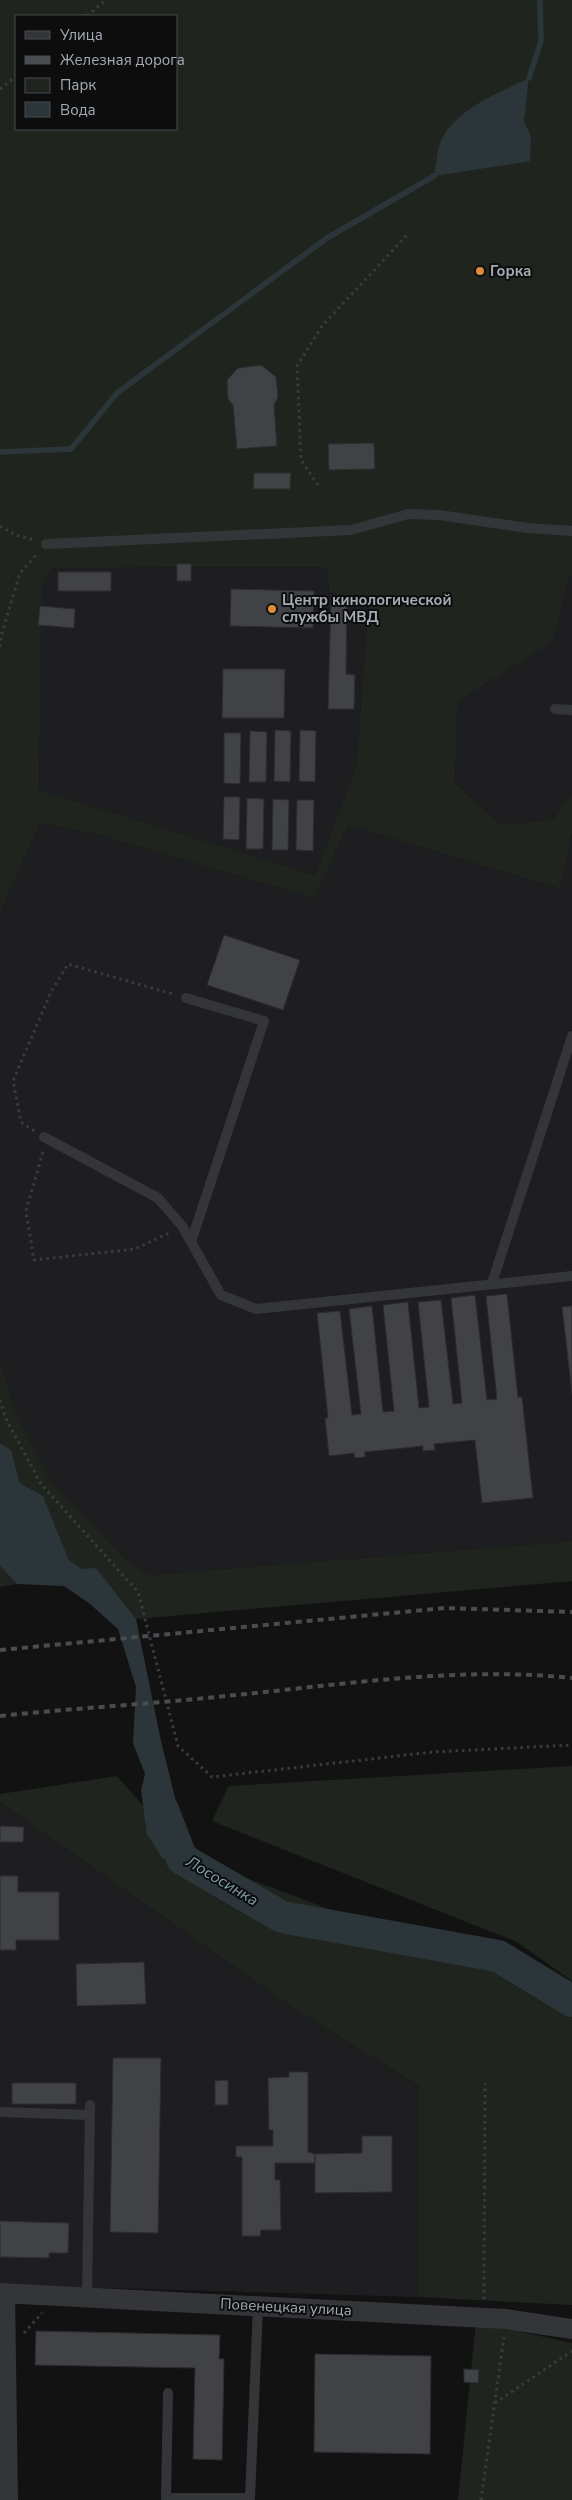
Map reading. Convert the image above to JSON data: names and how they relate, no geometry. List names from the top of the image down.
{
  "streets": {
    "street": ["Повенецкая улица"]
  },
  "water": ["Лососинка"],
  "places": ["Горка", "Центр кинологической службы МВД"],
  "legend": [
    "Улица",
    "Железная дорога",
    "Парк",
    "Вода"
  ]
}
